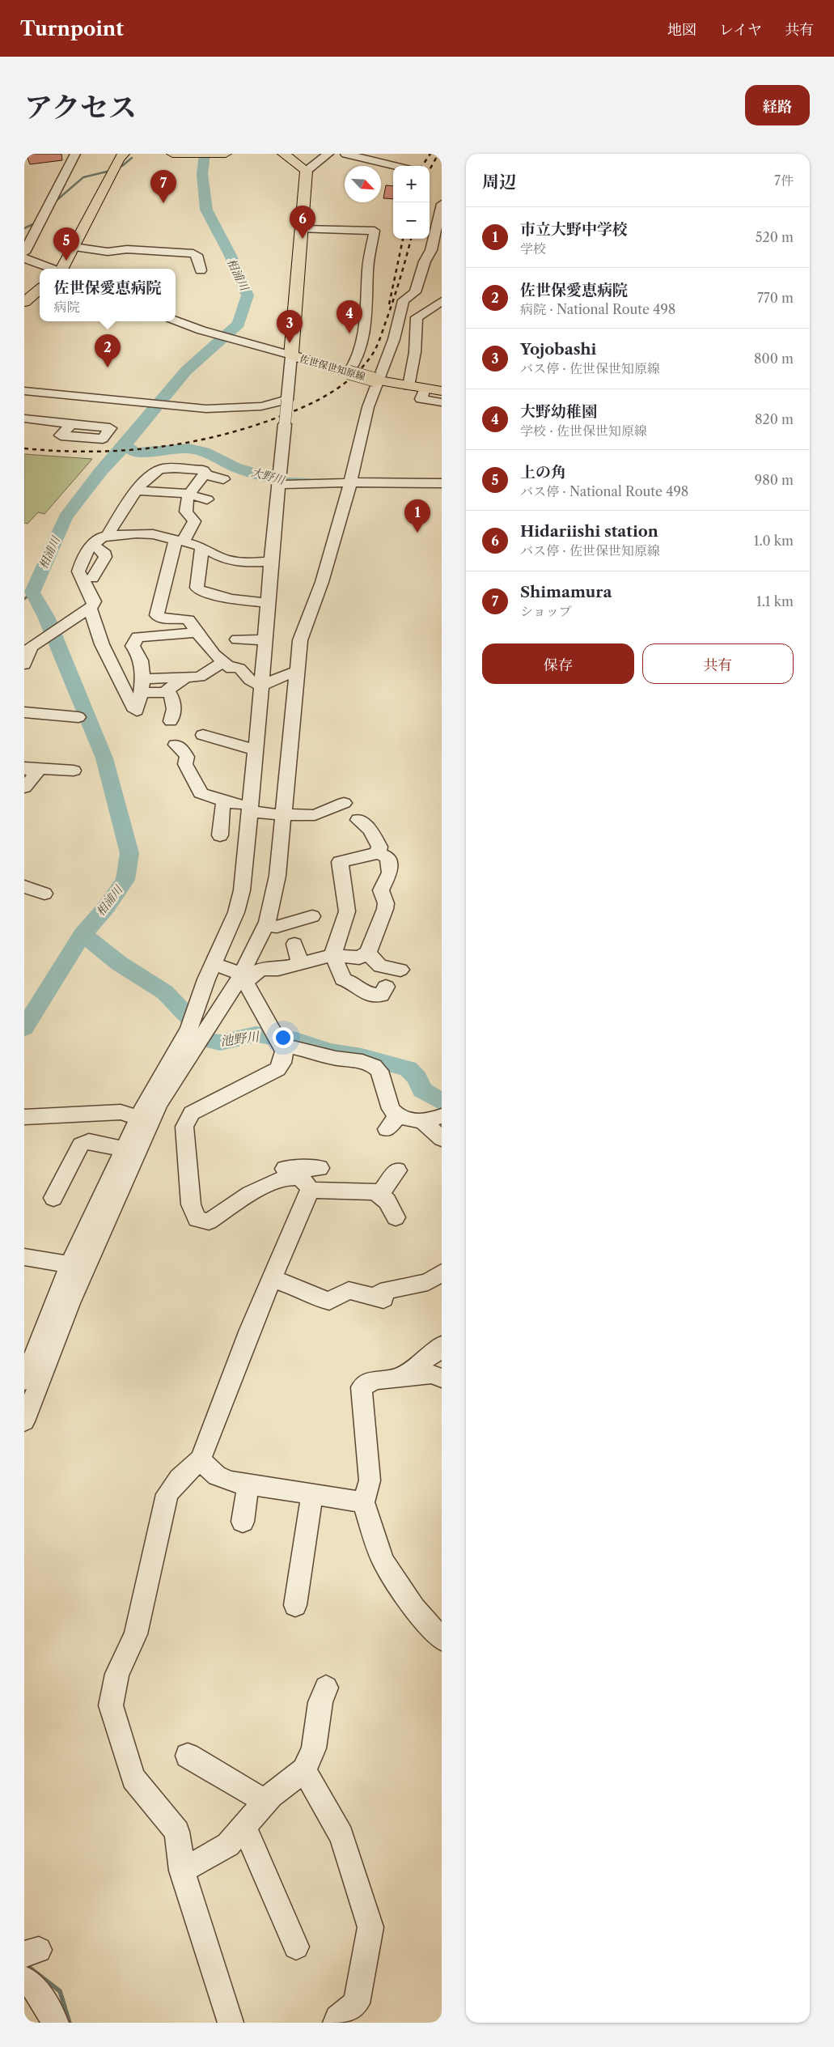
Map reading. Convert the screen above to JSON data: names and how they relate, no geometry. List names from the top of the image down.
{
  "streets": {
    "main road": ["佐世保世知原線"]
  },
  "water": ["相浦川", "大野川", "池野川"],
  "north": "bottom right",
  "page": {
    "header": "Turnpoint",
    "nav": ["地図", "レイヤ", "共有"],
    "title": "アクセス",
    "buttons": [
      "経路",
      ["保存", "共有"]
    ],
    "heading": ["周辺", "7件"],
    "map_buttons": ["+", "−"],
    "pins": [
      "7",
      "6",
      "5",
      "4",
      "3",
      "2",
      "1"
    ],
    "list": [
      {
        "mark": "1",
        "name": "市立大野中学校",
        "note": "学校",
        "value": "520 m"
      },
      {
        "mark": "2",
        "name": "佐世保愛恵病院",
        "note": "病院 · National Route 498",
        "value": "770 m"
      },
      {
        "mark": "3",
        "name": "Yojobashi",
        "note": "バス停 · 佐世保世知原線",
        "value": "800 m"
      },
      {
        "mark": "4",
        "name": "大野幼稚園",
        "note": "学校 · 佐世保世知原線",
        "value": "820 m"
      },
      {
        "mark": "5",
        "name": "上の角",
        "note": "バス停 · National Route 498",
        "value": "980 m"
      },
      {
        "mark": "6",
        "name": "Hidariishi station",
        "note": "バス停 · 佐世保世知原線",
        "value": "1.0 km"
      },
      {
        "mark": "7",
        "name": "Shimamura",
        "note": "ショップ",
        "value": "1.1 km"
      }
    ],
    "popup": ["佐世保愛恵病院", "病院"]
  }
}
